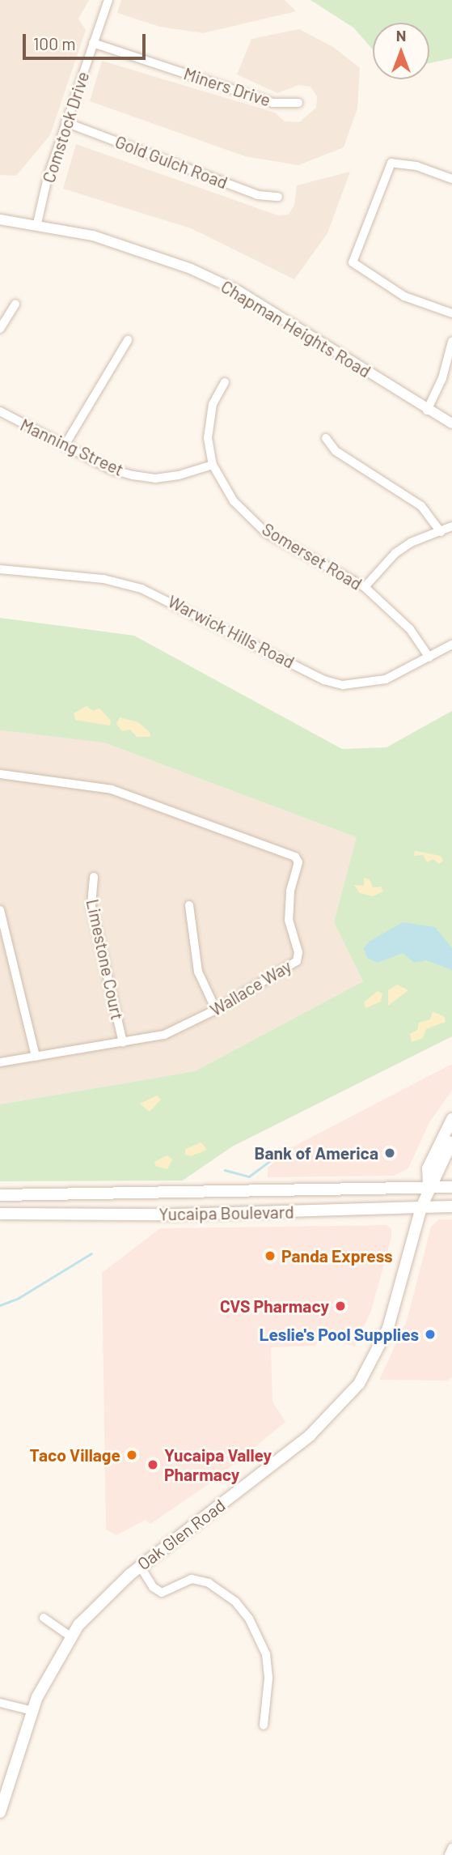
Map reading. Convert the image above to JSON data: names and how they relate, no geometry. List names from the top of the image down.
{
  "streets": {
    "main road": ["Yucaipa Boulevard", "Oak Glen Road"],
    "street": [
      "Miners Drive",
      "Comstock Drive",
      "Gold Gulch Road",
      "Chapman Heights Road",
      "Manning Street",
      "Somerset Road",
      "Warwick Hills Road",
      "Limestone Court",
      "Wallace Way"
    ]
  },
  "crossings": [
    ["Miners Drive", "Comstock Drive"],
    ["Comstock Drive", "Gold Gulch Road"],
    ["Comstock Drive", "Chapman Heights Road"],
    ["Manning Street", "Somerset Road"],
    ["Somerset Road", "Warwick Hills Road"],
    ["Limestone Court", "Wallace Way"],
    ["Yucaipa Boulevard", "Oak Glen Road"]
  ],
  "places": [
    "Bank of America",
    "Panda Express",
    "CVS Pharmacy",
    "Leslie's Pool Supplies",
    "Taco Village",
    "Yucaipa Valley Pharmacy"
  ],
  "scale_bar": "100 m",
  "north": "top"
}
